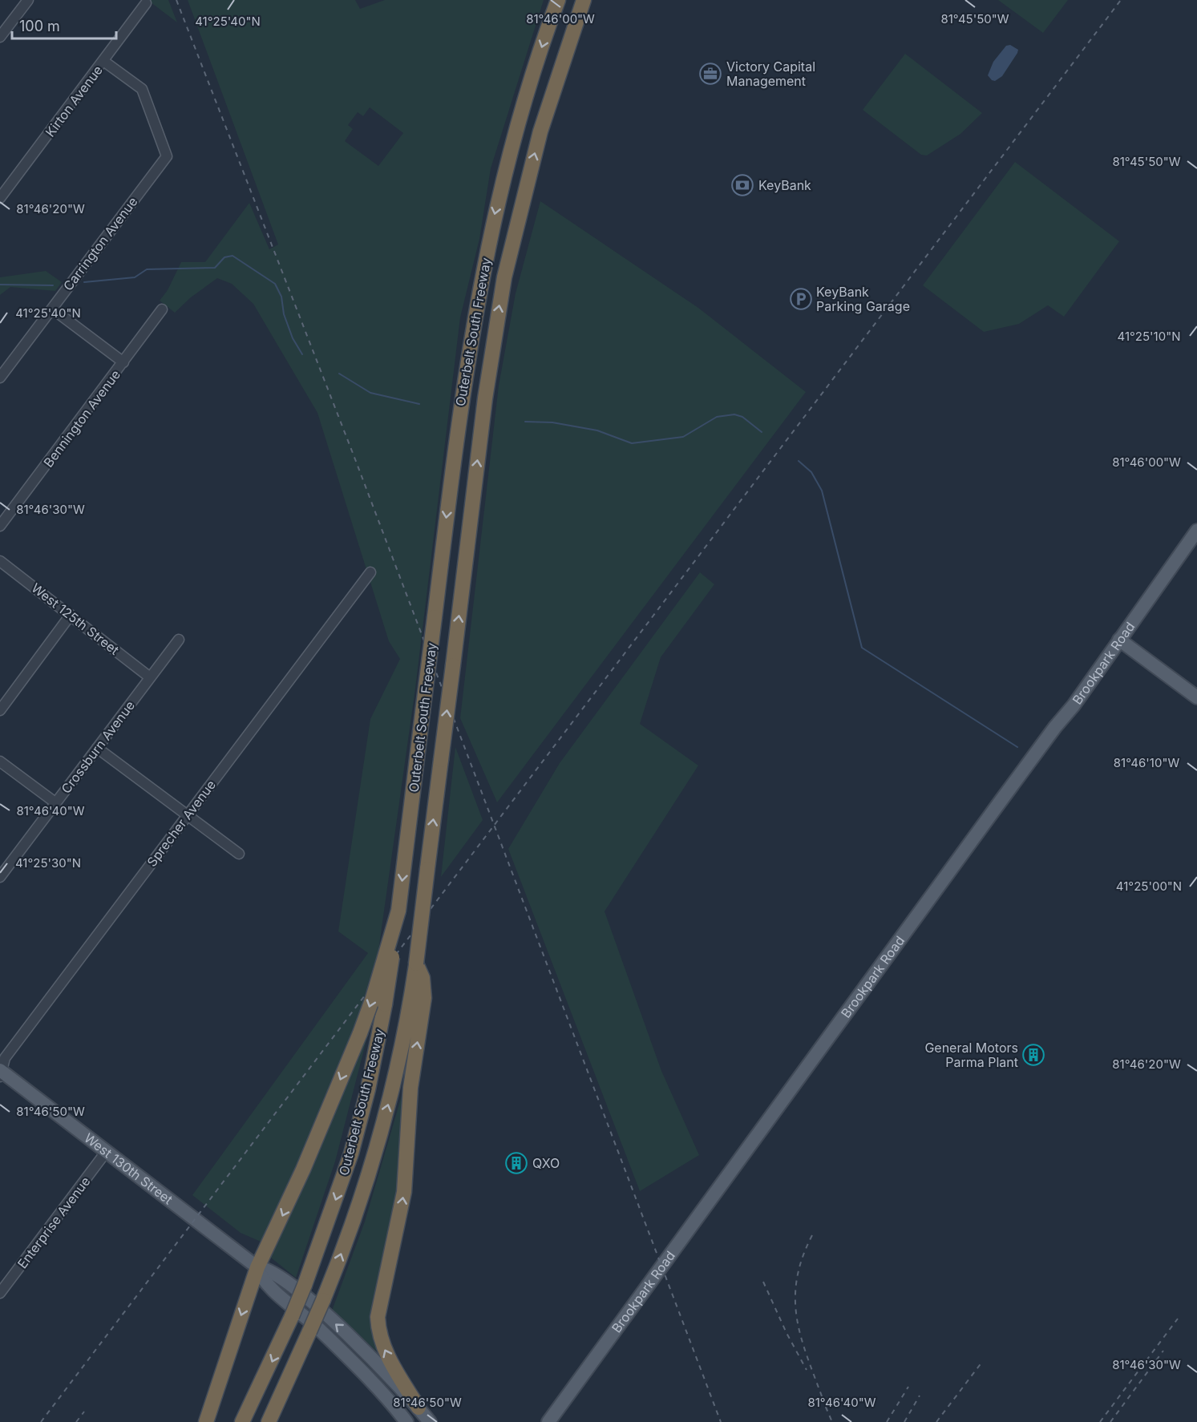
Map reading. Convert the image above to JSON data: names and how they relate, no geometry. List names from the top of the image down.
{
  "streets": {
    "highway": ["Outerbelt South Freeway"],
    "main road": ["Brookpark Road", "West 130th Street"],
    "street": [
      "Kirton Avenue",
      "Carrington Avenue",
      "Bennington Avenue",
      "West 125th Street",
      "Crossburn Avenue",
      "Sprecher Avenue",
      "Enterprise Avenue"
    ]
  },
  "crossings": [
    ["Kirton Avenue", "Carrington Avenue"],
    ["West 125th Street", "Crossburn Avenue"],
    ["Sprecher Avenue", "West 130th Street"],
    ["West 130th Street", "Enterprise Avenue"]
  ],
  "places": {
    "office": ["Victory Capital Management"],
    "bank": ["KeyBank"],
    "parking": ["KeyBank Parking Garage"],
    "building": ["General Motors Parma Plant", "QXO"]
  },
  "scale_bar": "100 m",
  "coordinates": [
    "81°46'00\"W",
    "81°45'50\"W",
    "41°25'40\"N",
    "81°46'20\"W",
    "41°25'10\"N",
    "81°46'30\"W",
    "81°46'10\"W",
    "81°46'40\"W",
    "41°25'30\"N",
    "41°25'00\"N",
    "81°46'50\"W"
  ]
}
